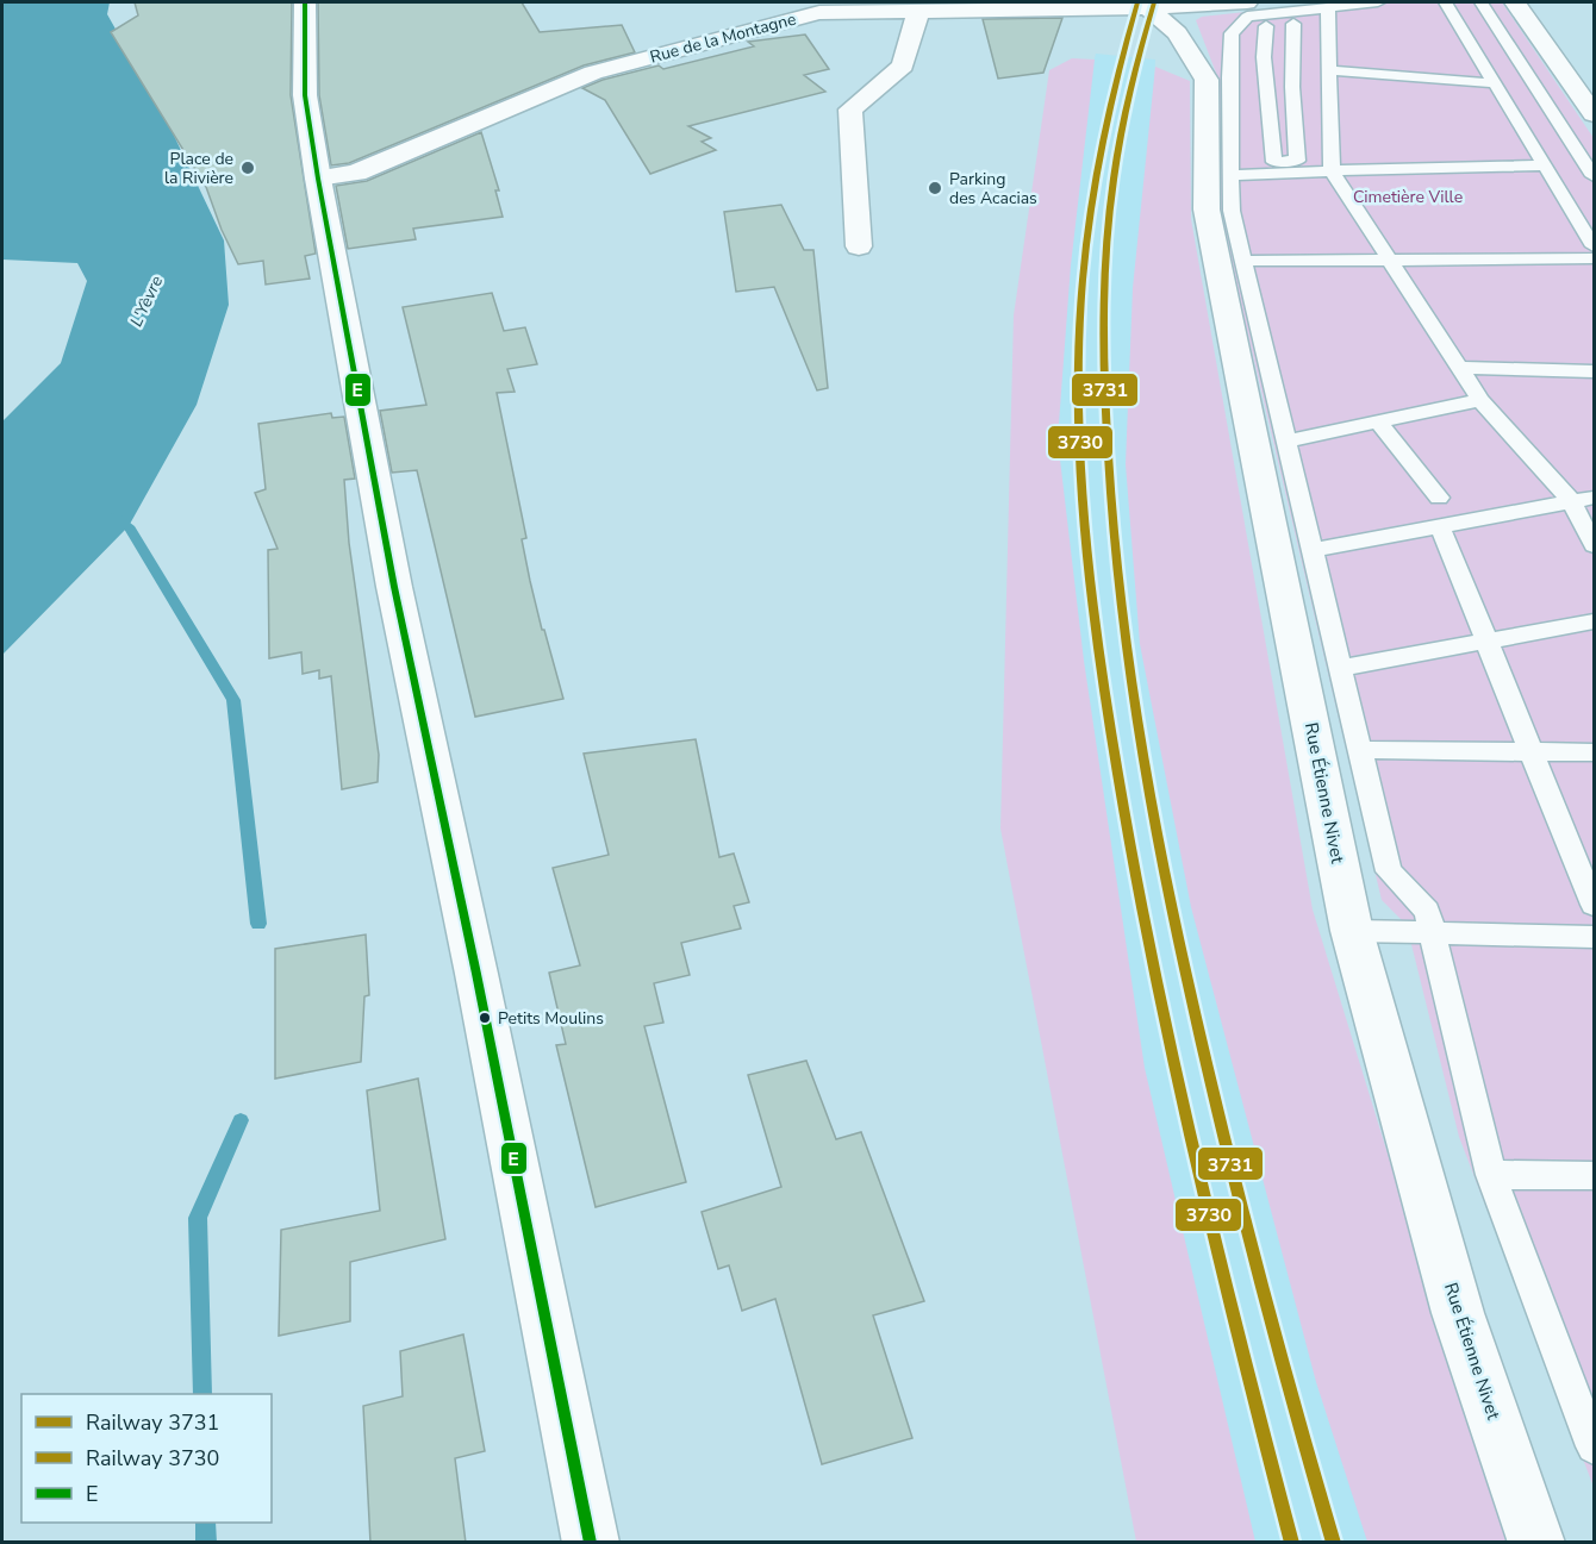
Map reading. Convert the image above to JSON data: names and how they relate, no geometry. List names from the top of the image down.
{
  "streets": {
    "street": ["Rue de la Montagne", "Rue Étienne Nivet"]
  },
  "crossings": [
    ["Rue de la Montagne", "Rue Étienne Nivet"]
  ],
  "water": ["L'Yèvre"],
  "parks": ["Cimetière Ville"],
  "places": ["Place de la Rivière", "Parking des Acacias", "Petits Moulins"],
  "lines": ["rail line 3731", "rail line 3730", "transit line E"],
  "legend": ["Railway 3731", "Railway 3730", "E"]
}
